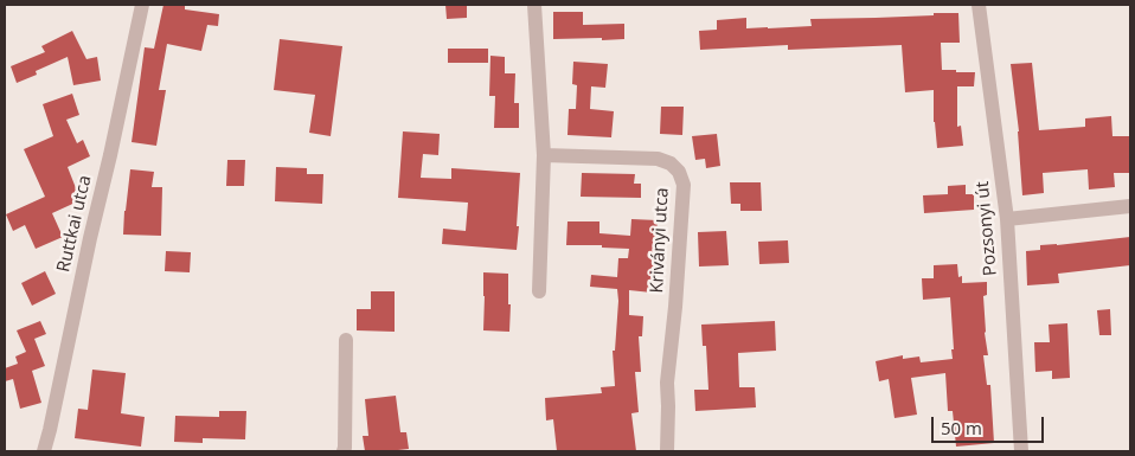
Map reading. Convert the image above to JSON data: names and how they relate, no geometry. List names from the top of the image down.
{
  "streets": {
    "street": ["Ruttkai utca", "Pozsonyi út", "Kriványi utca"]
  },
  "scale_bar": "50 m"
}
